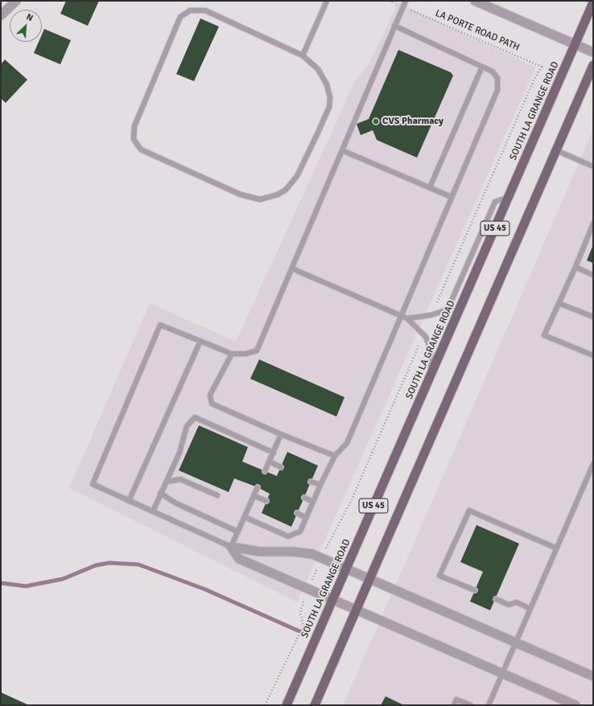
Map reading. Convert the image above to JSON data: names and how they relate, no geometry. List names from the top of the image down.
{
  "streets": {
    "main road": ["SOUTH LA GRANGE ROAD", "US 45"],
    "path": ["LA PORTE ROAD PATH"]
  },
  "places": ["CVS Pharmacy"],
  "north": "top right"
}
